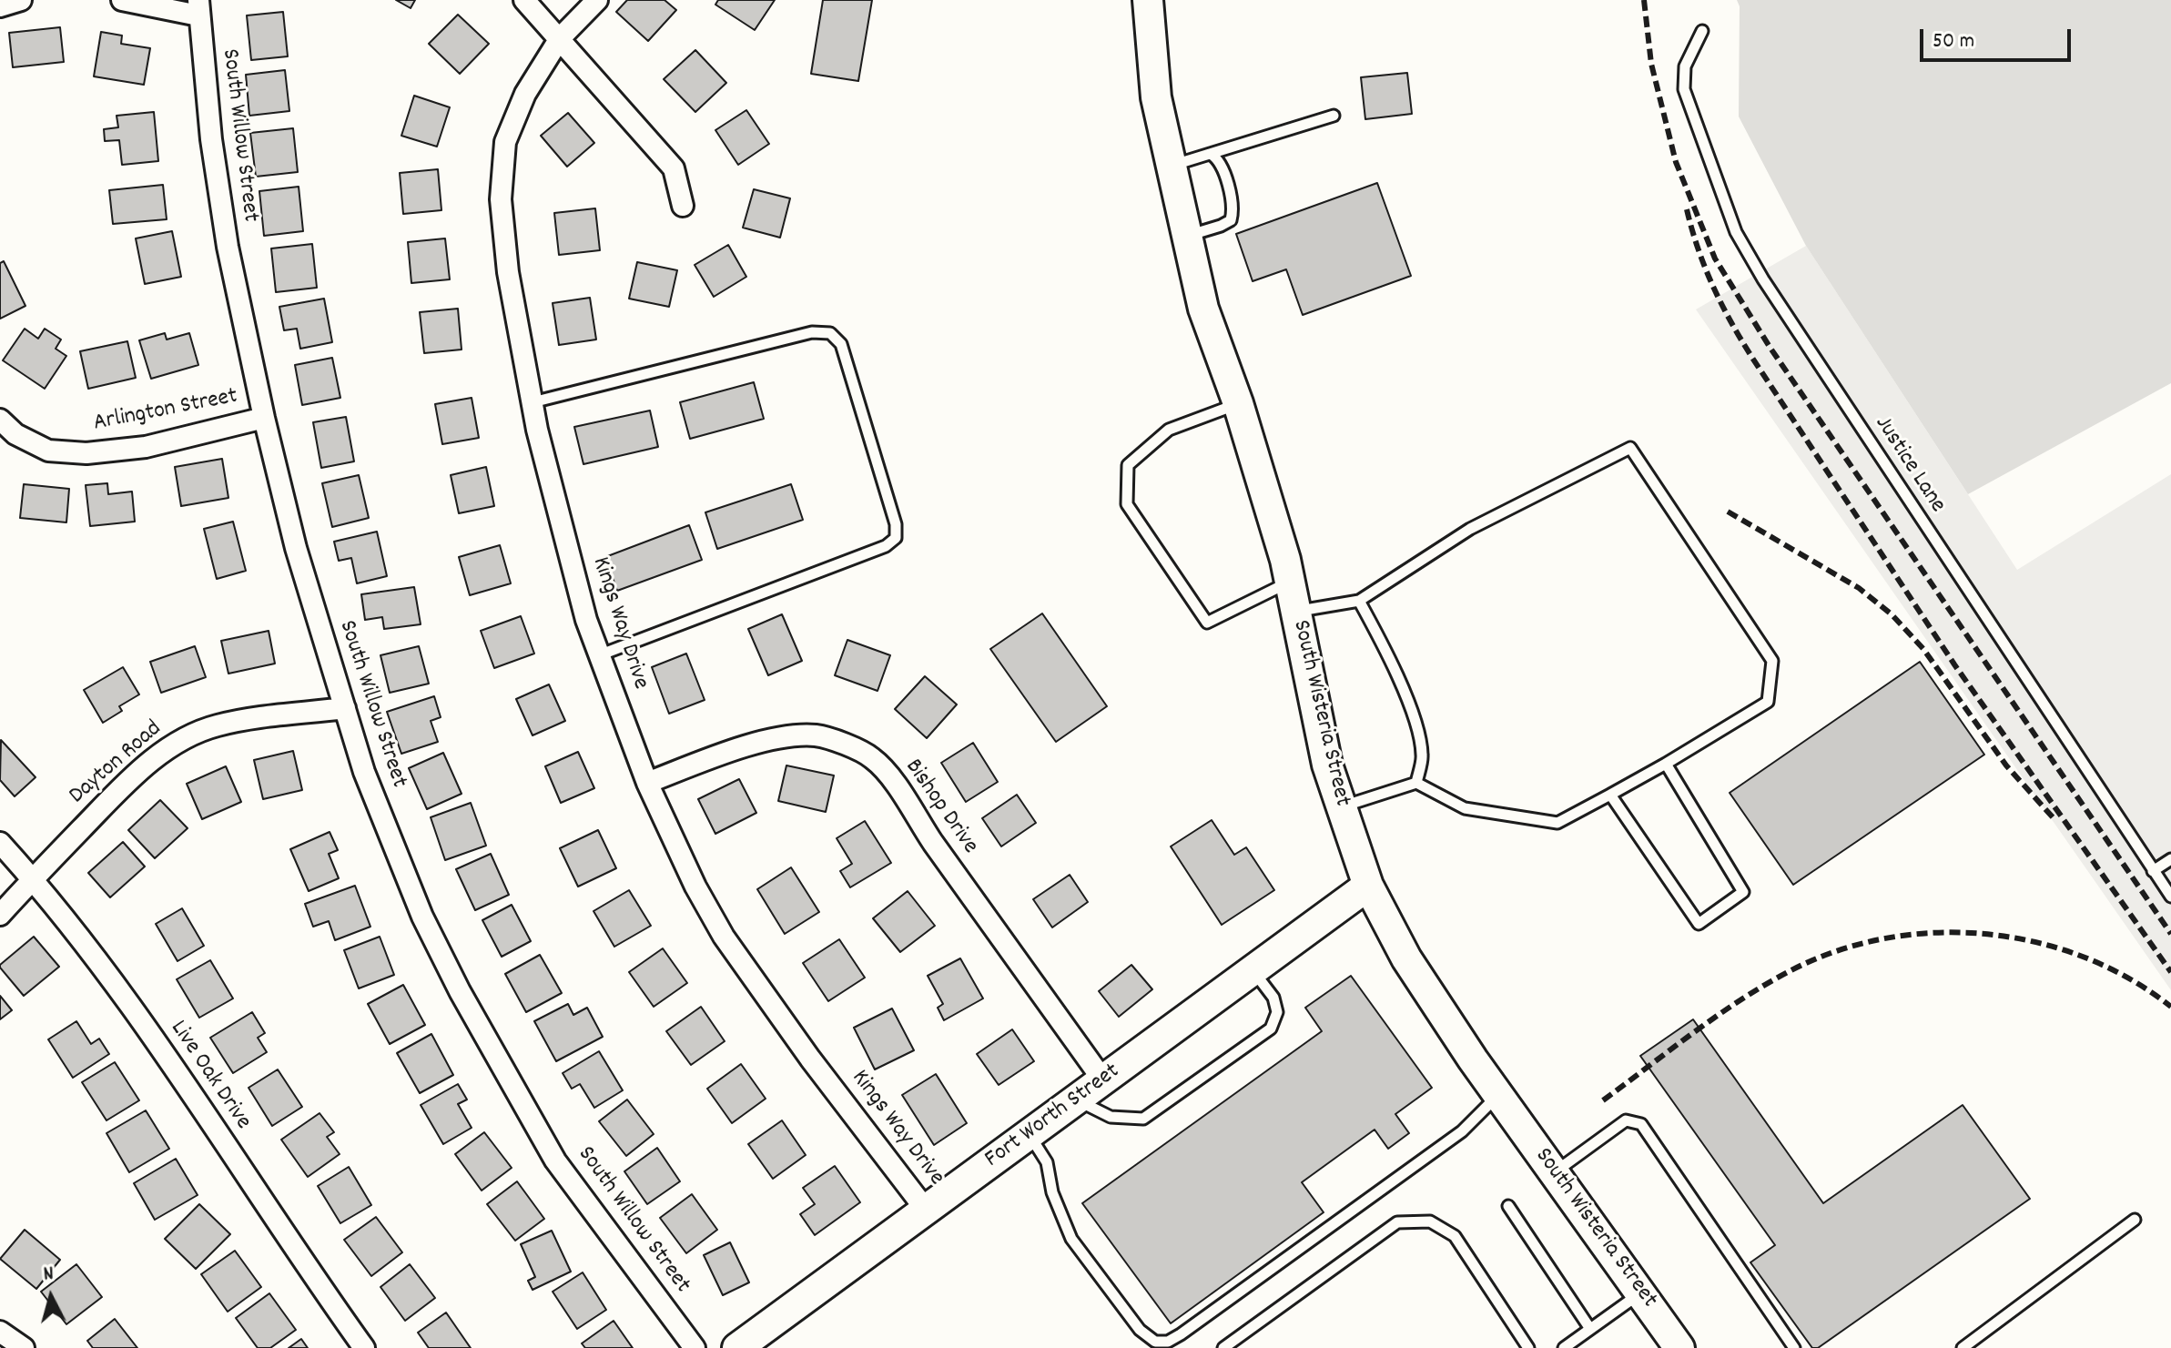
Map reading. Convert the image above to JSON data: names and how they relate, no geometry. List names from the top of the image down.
{
  "streets": {
    "street": [
      "South Willow Street",
      "Arlington Street",
      "Kings Way Drive",
      "South Wisteria Street",
      "Dayton Road",
      "Bishop Drive",
      "Live Oak Drive",
      "Fort Worth Street"
    ],
    "lane": ["Justice Lane"]
  },
  "crossings": [
    ["South Willow Street", "Arlington Street"],
    ["South Willow Street", "Dayton Road"],
    ["Kings Way Drive", "Bishop Drive"],
    ["Kings Way Drive", "Fort Worth Street"],
    ["South Wisteria Street", "Fort Worth Street"],
    ["Dayton Road", "Live Oak Drive"],
    ["Bishop Drive", "Fort Worth Street"]
  ],
  "scale_bar": "50 m",
  "north": "top"
}
